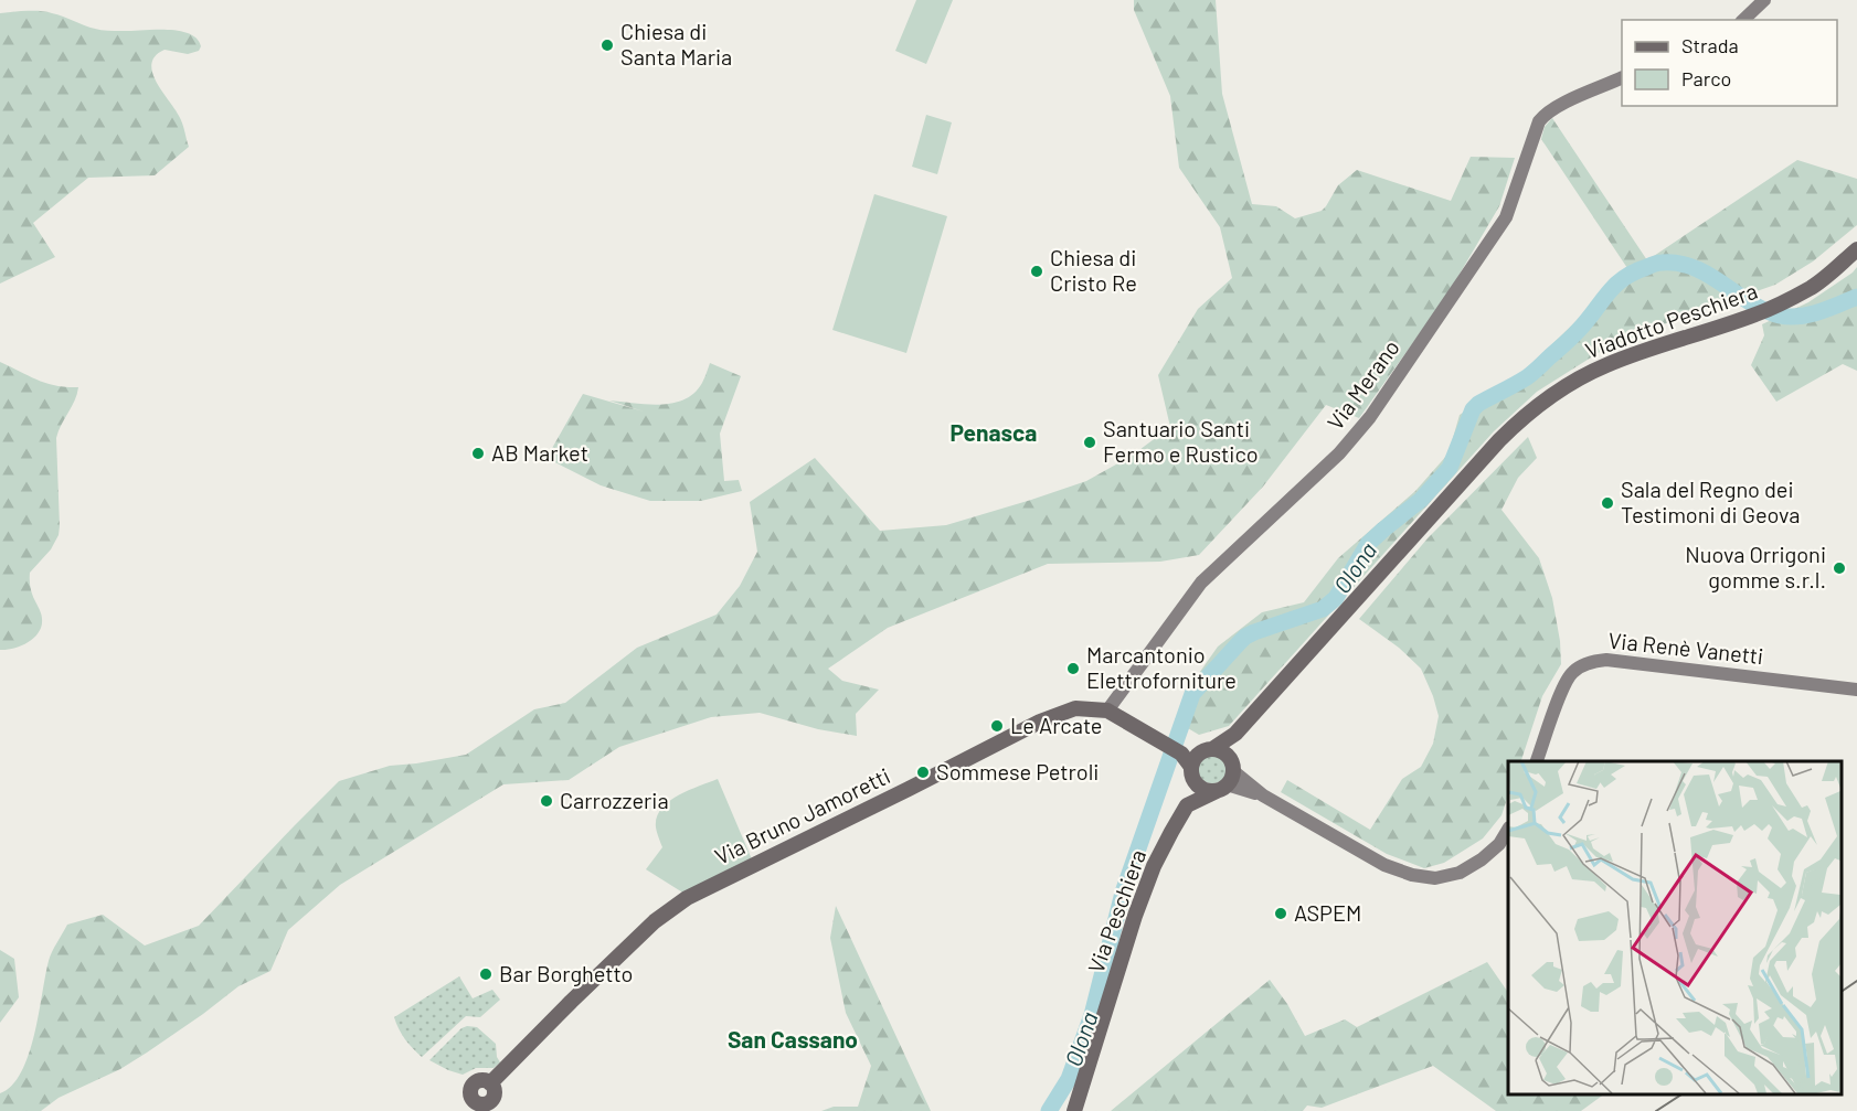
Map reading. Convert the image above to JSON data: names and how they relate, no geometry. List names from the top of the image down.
{
  "streets": {
    "main road": ["Viadotto Peschiera", "Via Bruno Jamoretti", "Via Peschiera"],
    "street": ["Via Merano", "Via Renè Vanetti"]
  },
  "crossings": [
    ["Via Merano", "Via Bruno Jamoretti"],
    ["Via Bruno Jamoretti", "Via Peschiera"]
  ],
  "districts": ["Penasca", "San Cassano"],
  "water": ["Olona"],
  "places": [
    "Chiesa di Santa Maria",
    "Chiesa di Cristo Re",
    "Santuario Santi Fermo e Rustico",
    "AB Market",
    "Sala del Regno dei Testimoni di Geova",
    "Nuova Orrigoni gomme s.r.l.",
    "Marcantonio Elettroforniture",
    "Le Arcate",
    "Sommese Petroli",
    "Carrozzeria",
    "ASPEM",
    "Bar Borghetto"
  ],
  "legend": ["Strada", "Parco"]
}
